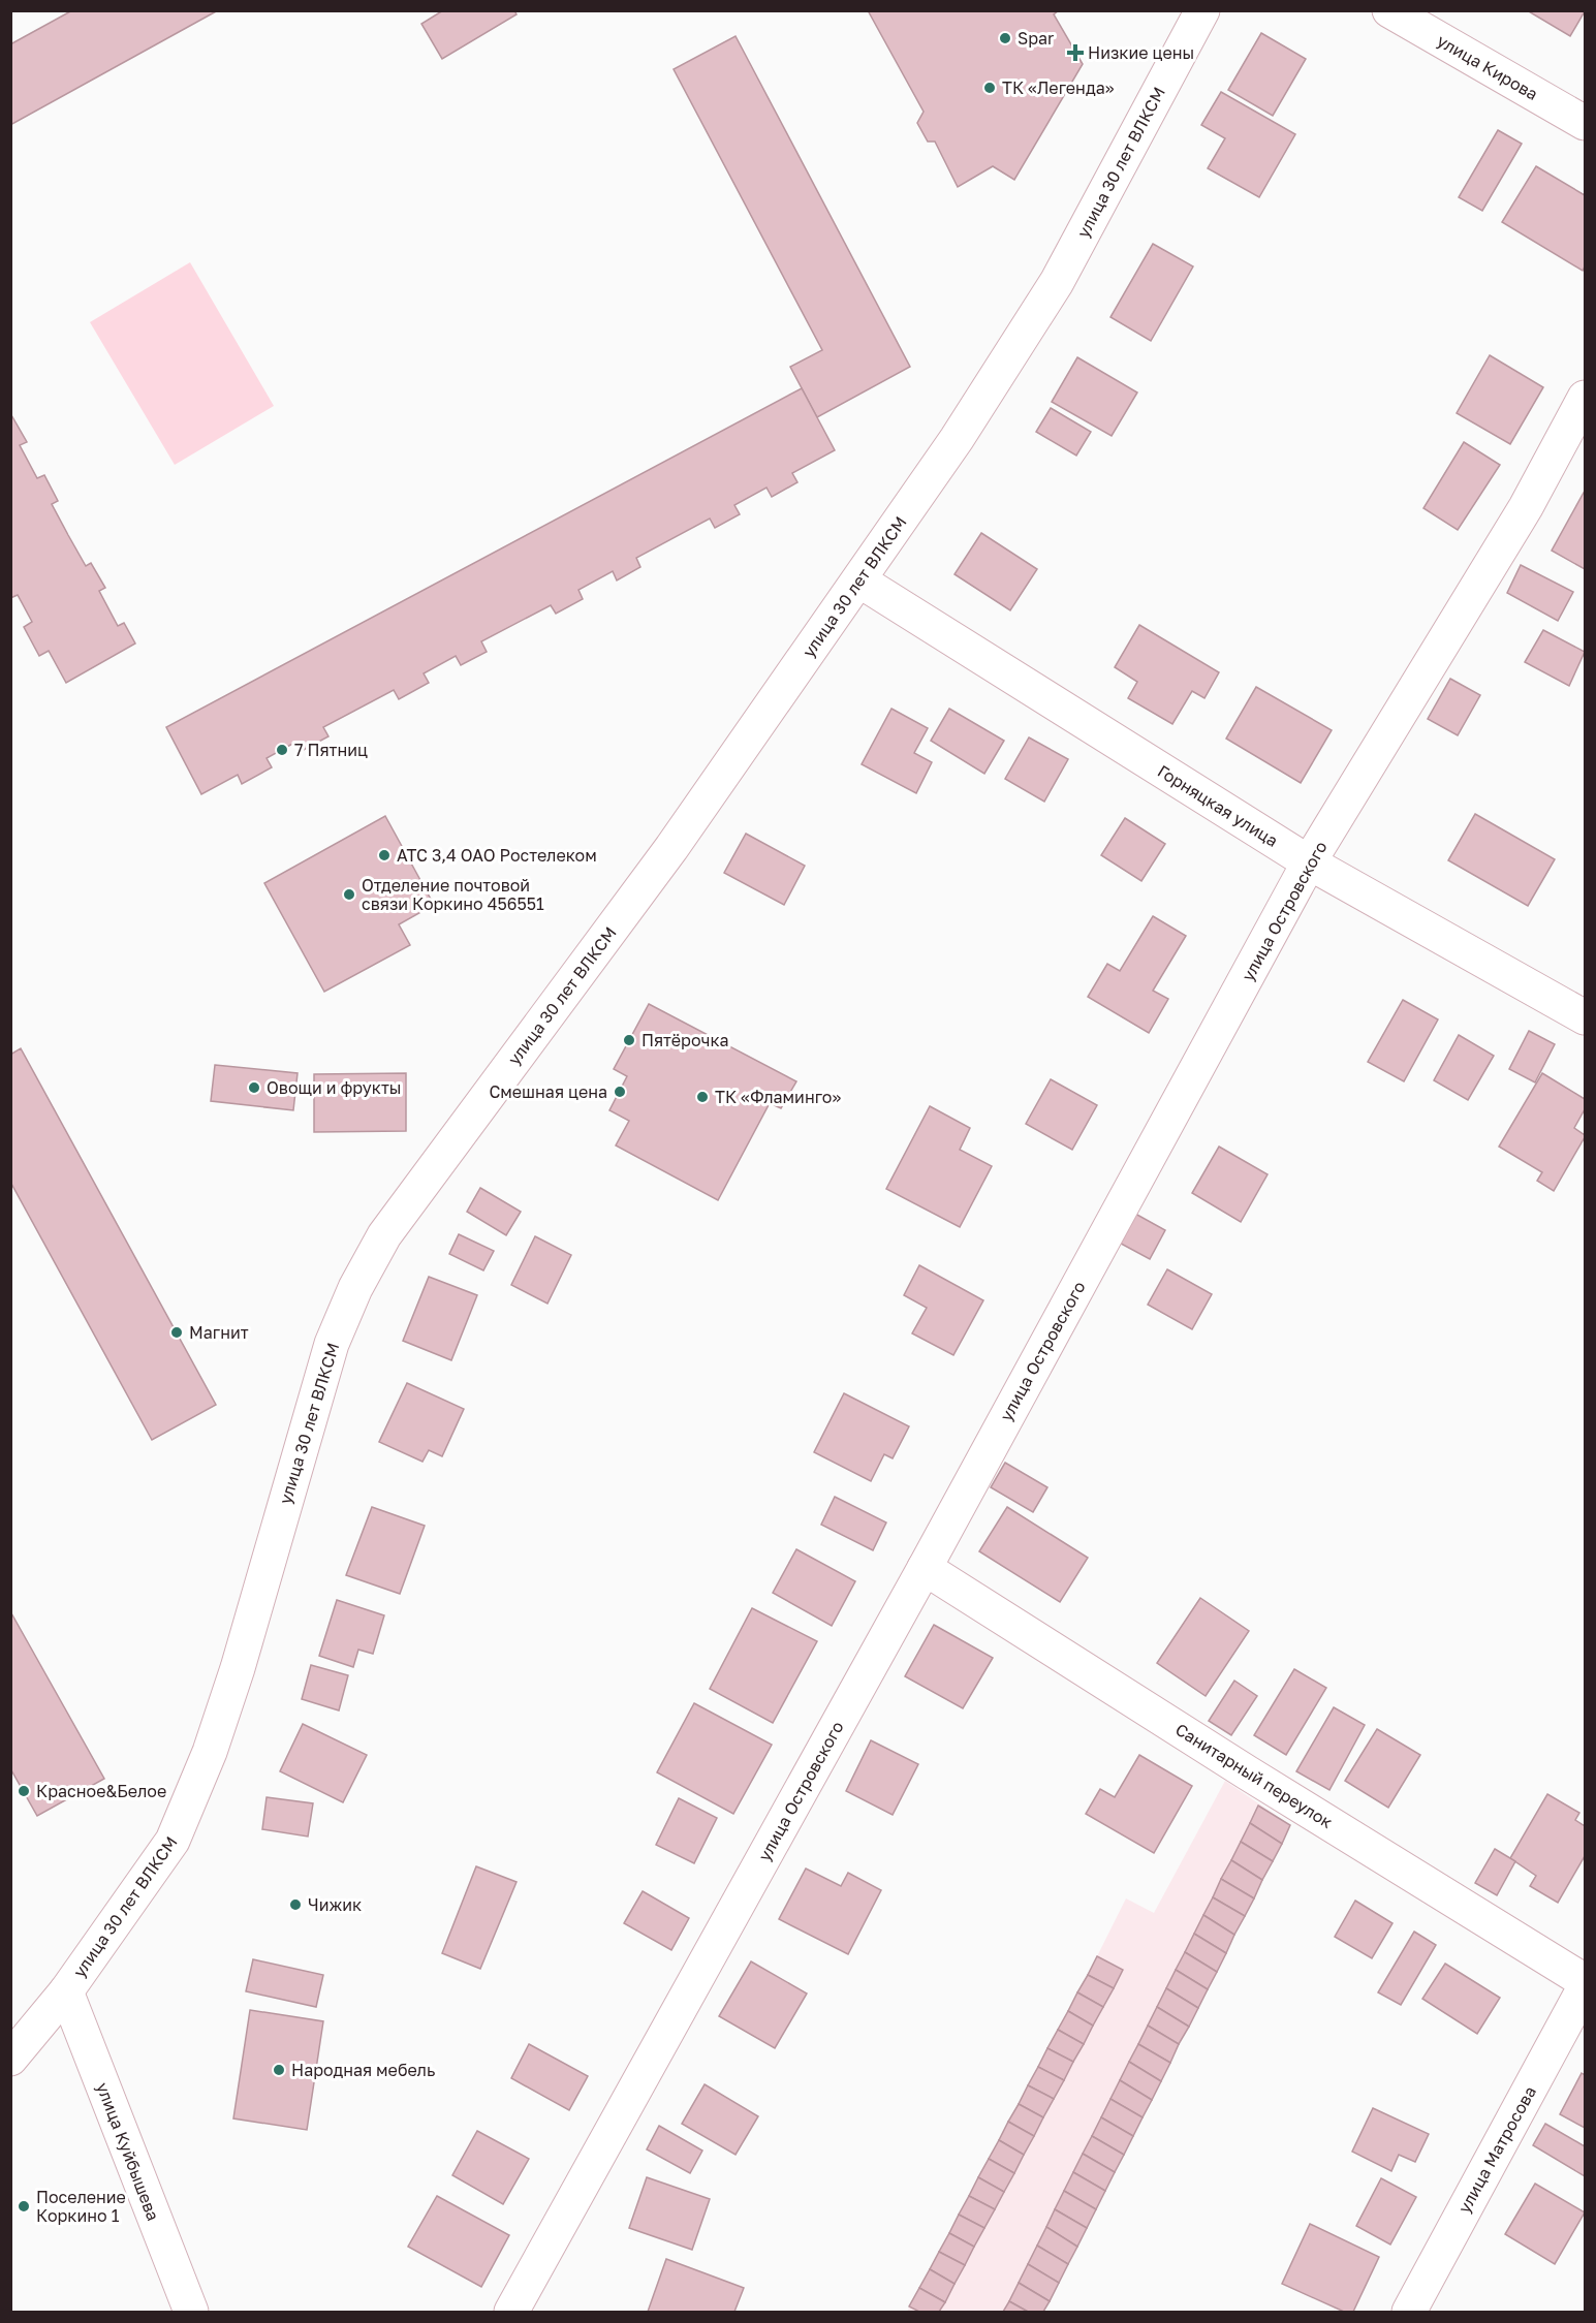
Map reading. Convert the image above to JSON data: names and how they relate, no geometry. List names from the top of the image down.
{
  "streets": {
    "street": [
      "улица Кирова",
      "улица 30 лет ВЛКСМ",
      "Горняцкая улица",
      "улица Островского",
      "Санитарный переулок",
      "улица Матросова",
      "улица Куйбышева"
    ]
  },
  "crossings": [
    ["улица 30 лет ВЛКСМ", "Горняцкая улица"],
    ["улица 30 лет ВЛКСМ", "улица Куйбышева"],
    ["Горняцкая улица", "улица Островского"],
    ["улица Островского", "Санитарный переулок"]
  ],
  "places": {
    "other": [
      "Spar",
      "ТК «Легенда»",
      "7 Пятниц",
      "АТС 3,4 ОАО Ростелеком",
      "Отделение почтовой связи Коркино 456551",
      "Пятёрочка",
      "Овощи и фрукты",
      "Смешная цена",
      "ТК «Фламинго»",
      "Магнит",
      "Красное&Белое",
      "Чижик",
      "Народная мебель",
      "Поселение Коркино 1"
    ],
    "health": ["Низкие цены"]
  }
}
